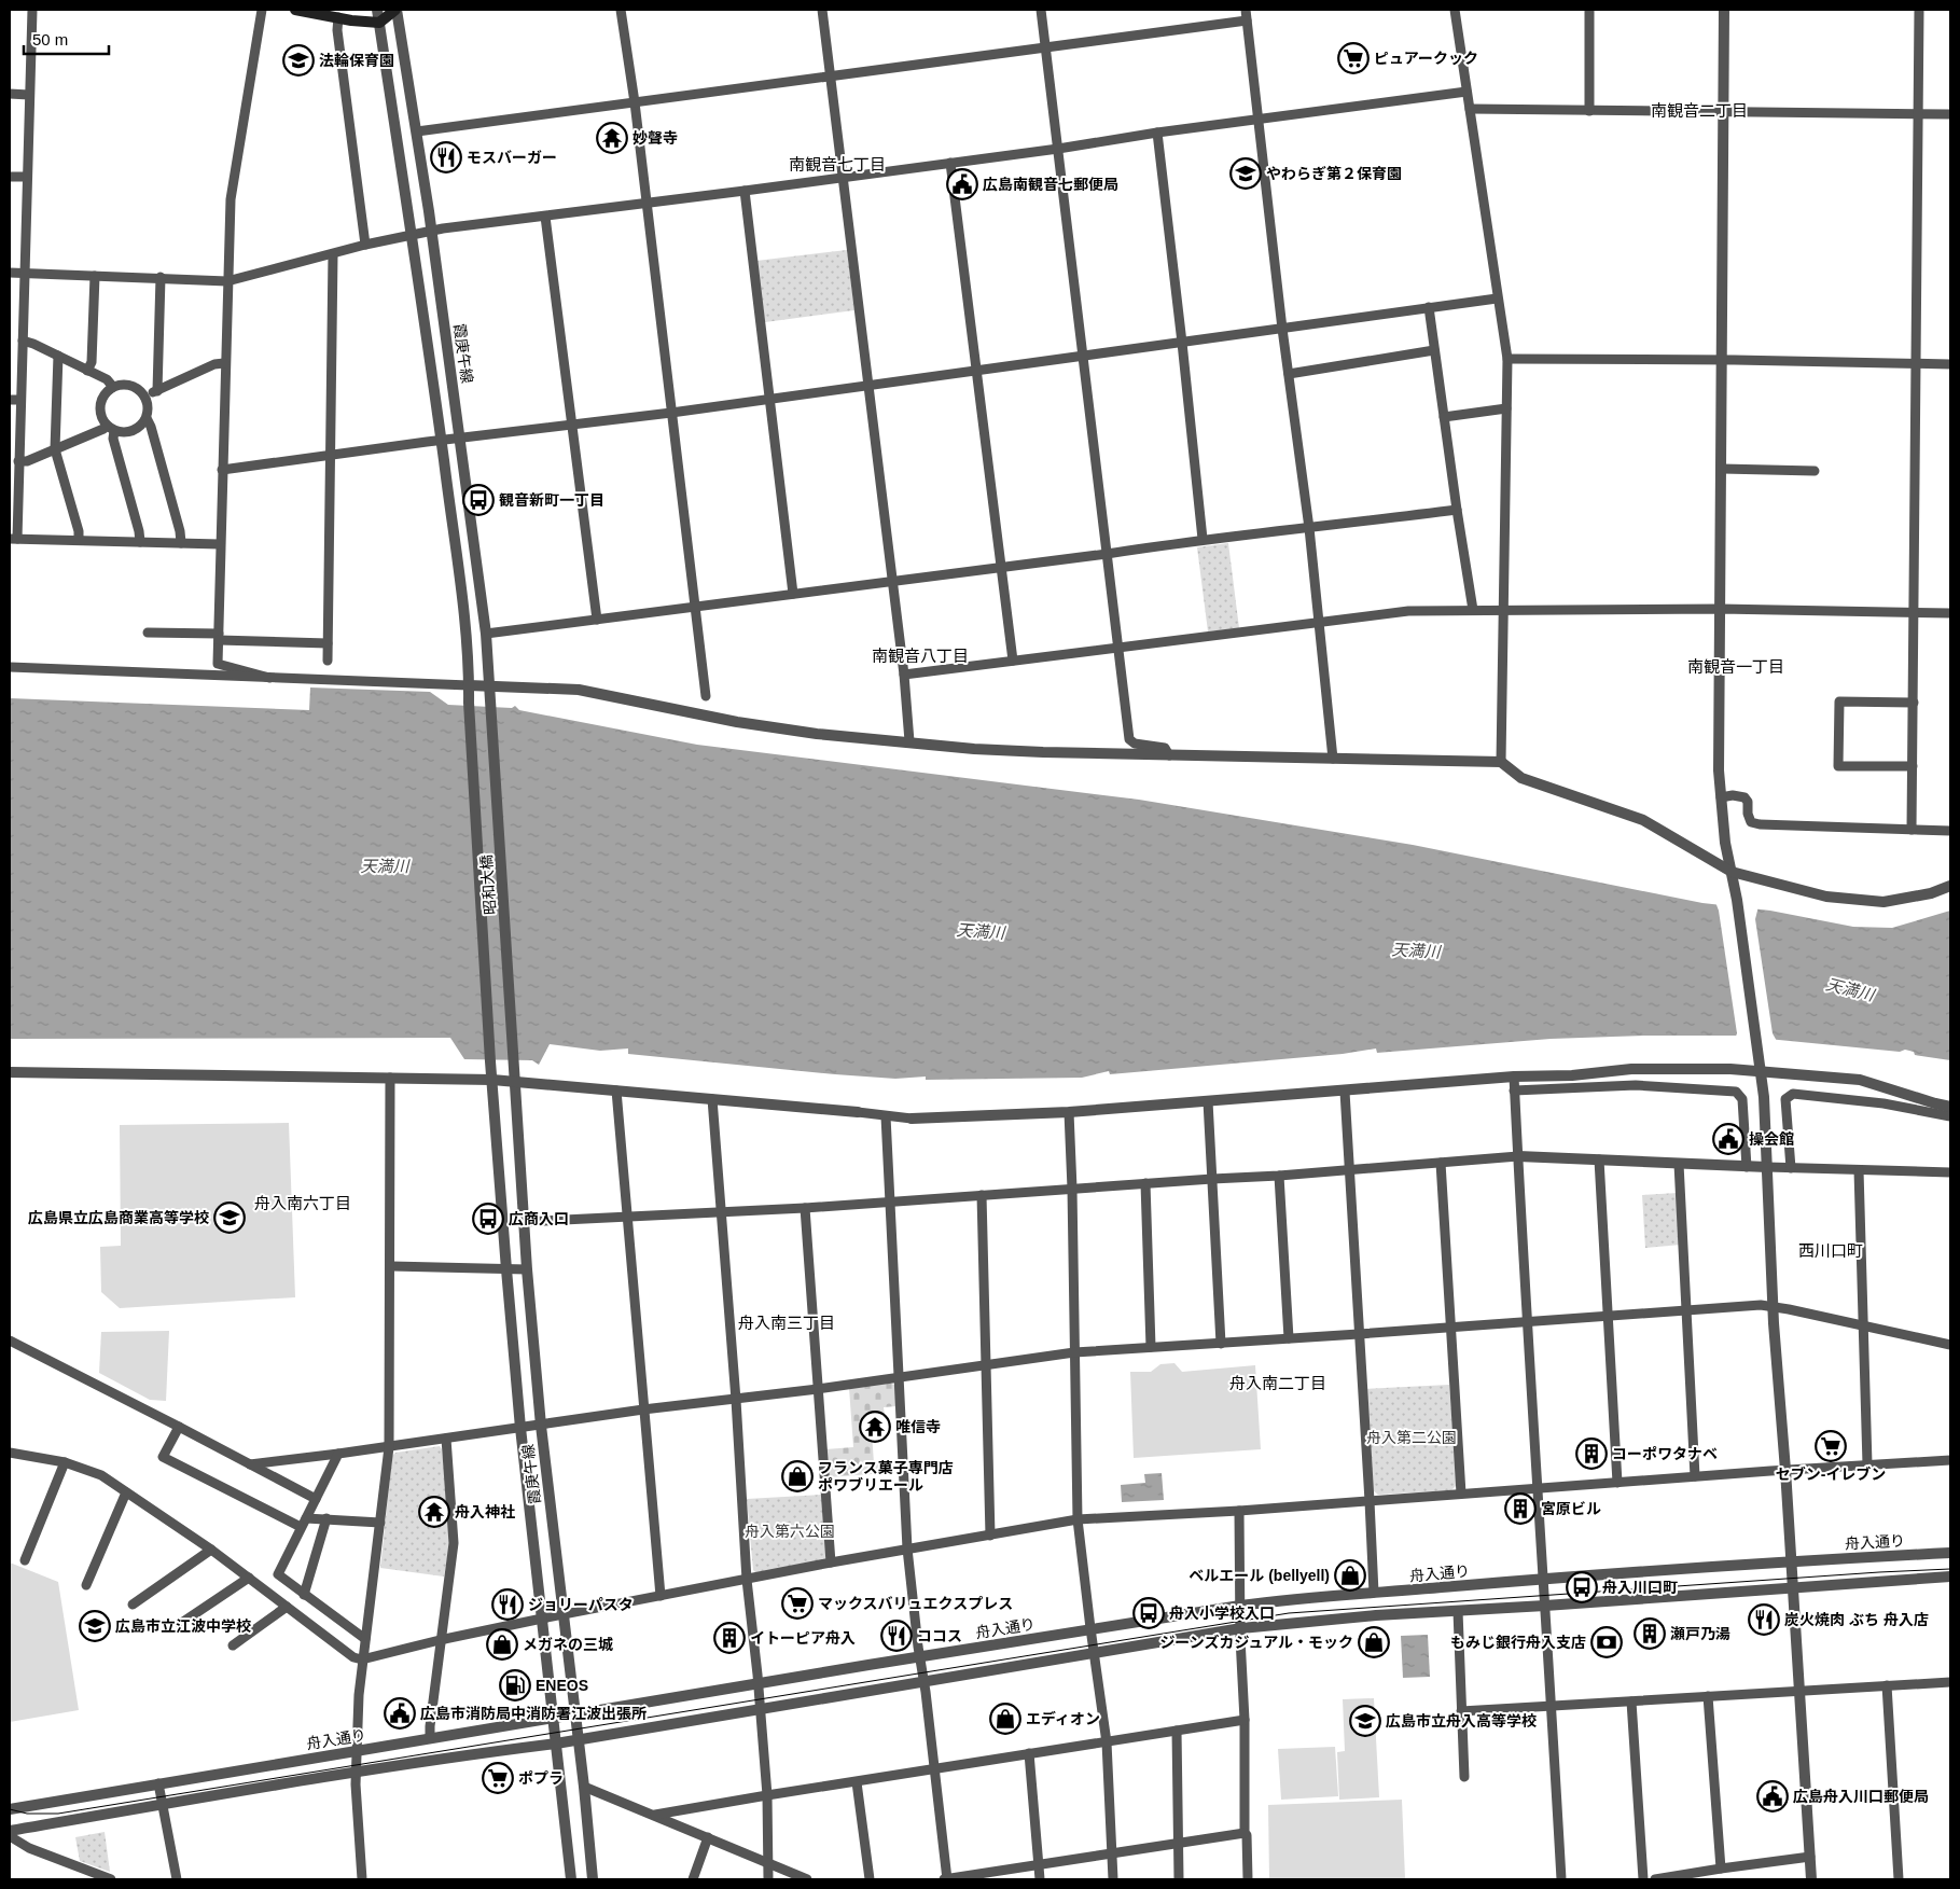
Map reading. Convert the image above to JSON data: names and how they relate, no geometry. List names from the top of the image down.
{
  "streets": {
    "street": ["霞庚午線", "昭和大橋", "舟入通り"]
  },
  "crossings": [
    ["霞庚午線", "昭和大橋"],
    ["霞庚午線", "舟入通り"],
    ["昭和大橋", "舟入通り"]
  ],
  "districts": [
    "南観音二丁目",
    "南観音七丁目",
    "南観音八丁目",
    "南観音一丁目",
    "舟入南六丁目",
    "西川口町",
    "舟入南三丁目",
    "舟入南二丁目"
  ],
  "water": ["天満川"],
  "parks": ["舟入第二公園", "舟入第六公園"],
  "places": {
    "supermarket": [
      "ピュアークック",
      "セブン-イレブン",
      "マックスバリュエクスプレス",
      "ポプラ"
    ],
    "school or university": [
      "法輪保育園",
      "やわらぎ第２保育園",
      "広島県立広島商業高等学校",
      "広島市立江波中学校",
      "広島市立舟入高等学校"
    ],
    "temple": ["妙聲寺", "唯信寺", "舟入神社"],
    "restaurant": [
      "モスバーガー",
      "ジョリーパスタ",
      "炭火焼肉 ぶち 舟入店",
      "ココス"
    ],
    "public building": [
      "広島南観音七郵便局",
      "操会館",
      "広島市消防局中消防署江波出張所",
      "広島舟入川口郵便局"
    ],
    "bus stop": [
      "観音新町一丁目",
      "広商入口",
      "舟入川口町",
      "舟入小学校入口"
    ],
    "building": [
      "コーポワタナベ",
      "宮原ビル",
      "瀬戸乃湯",
      "イトーピア舟入"
    ],
    "shop": [
      "フランス菓子専門店 ポワブリエール",
      "ベルエール (bellyell)",
      "ジーンズカジュアル・モック",
      "メガネの三城",
      "エディオン"
    ],
    "bank": ["もみじ銀行舟入支店"],
    "fuel station": ["ENEOS"]
  },
  "scale_bar": "50 m"
}
